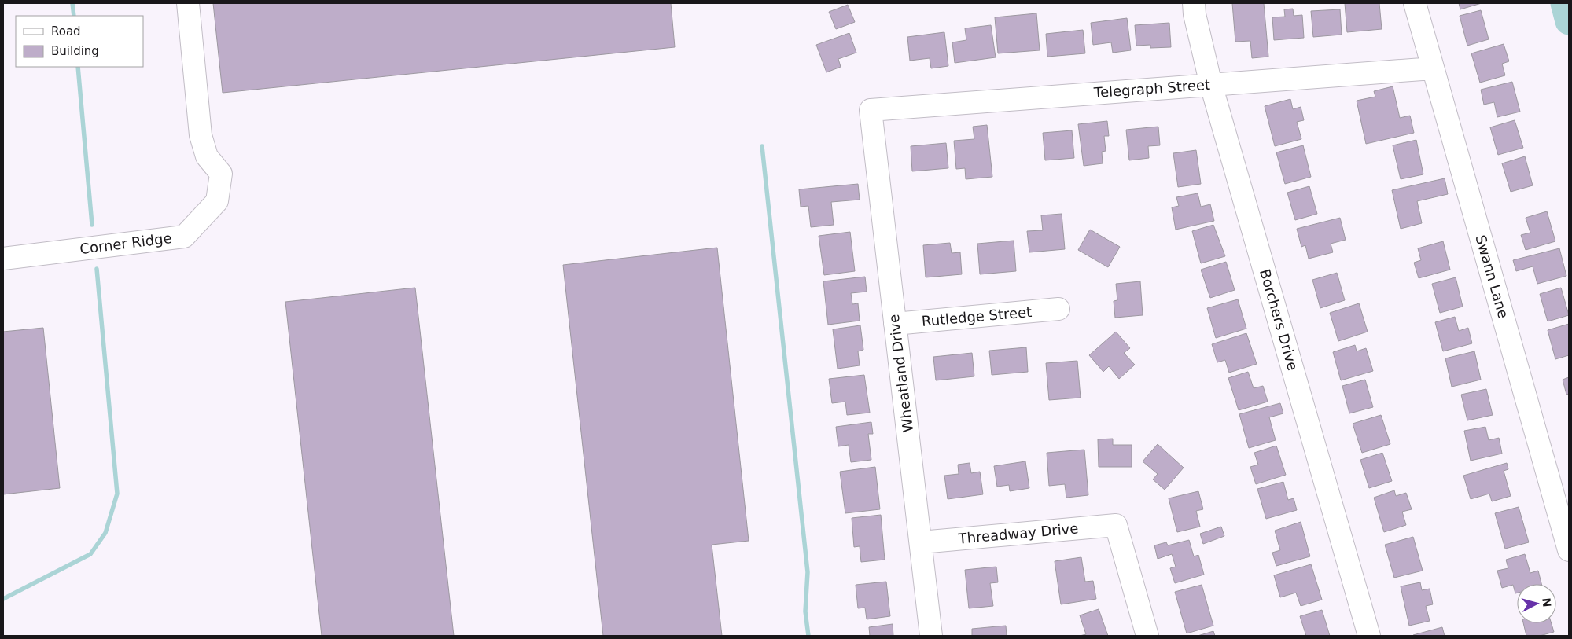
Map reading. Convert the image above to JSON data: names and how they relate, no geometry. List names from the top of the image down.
{
  "streets": {
    "street": [
      "Telegraph Street",
      "Corner Ridge",
      "Swann Lane",
      "Rutledge Street",
      "Borchers Drive",
      "Wheatland Drive",
      "Threadway Drive"
    ]
  },
  "crossings": [
    ["Telegraph Street", "Swann Lane"],
    ["Telegraph Street", "Borchers Drive"],
    ["Telegraph Street", "Wheatland Drive"],
    ["Rutledge Street", "Wheatland Drive"],
    ["Wheatland Drive", "Threadway Drive"]
  ],
  "legend": ["Road", "Building"],
  "north": "right"
}
